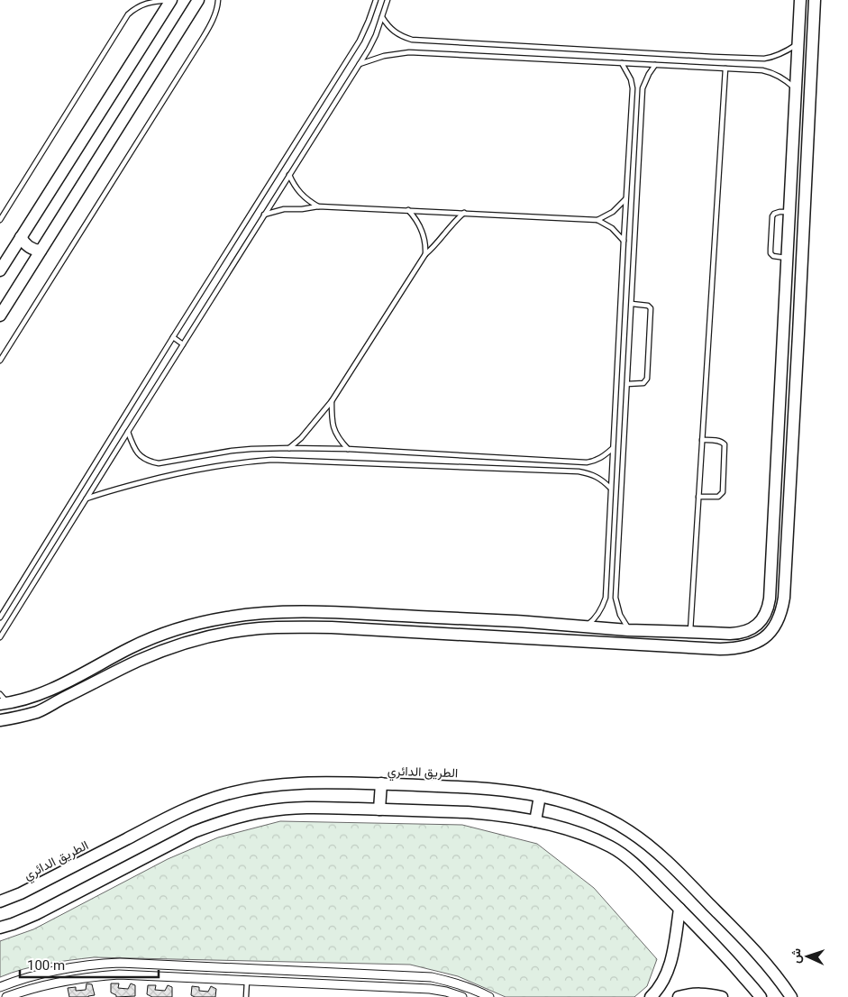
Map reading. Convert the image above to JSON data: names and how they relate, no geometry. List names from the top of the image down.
{
  "streets": {
    "street": ["الطريق الدائري"]
  },
  "scale_bar": "100 m",
  "north": "left"
}
